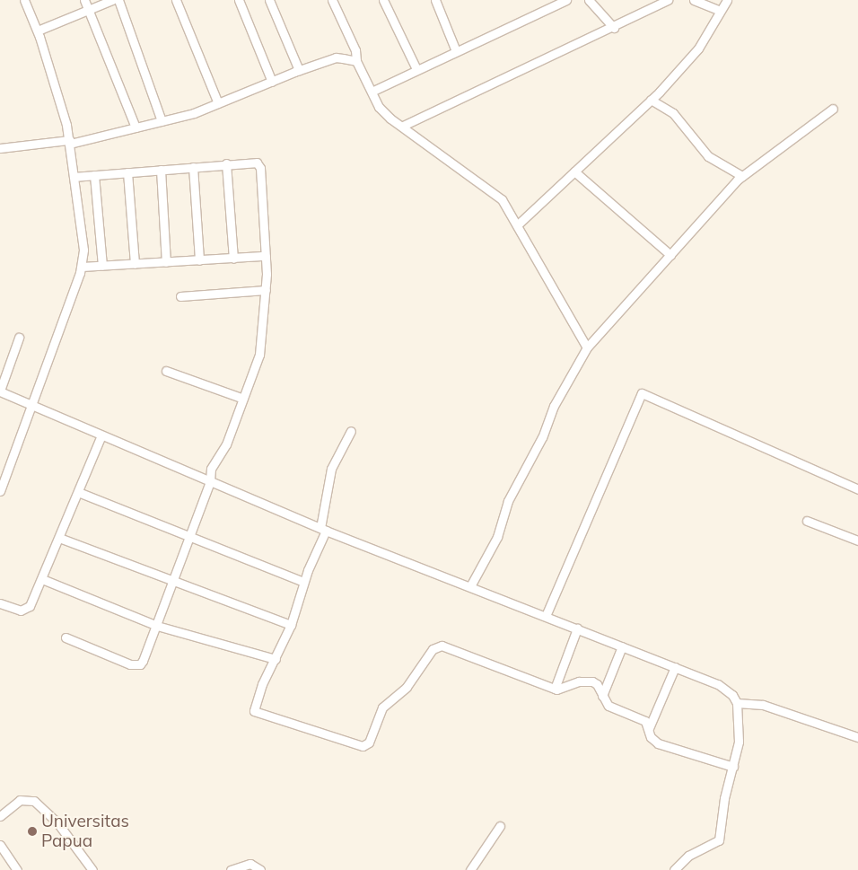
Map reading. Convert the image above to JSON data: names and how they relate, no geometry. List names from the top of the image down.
{
  "places": ["Universitas Papua"]
}
